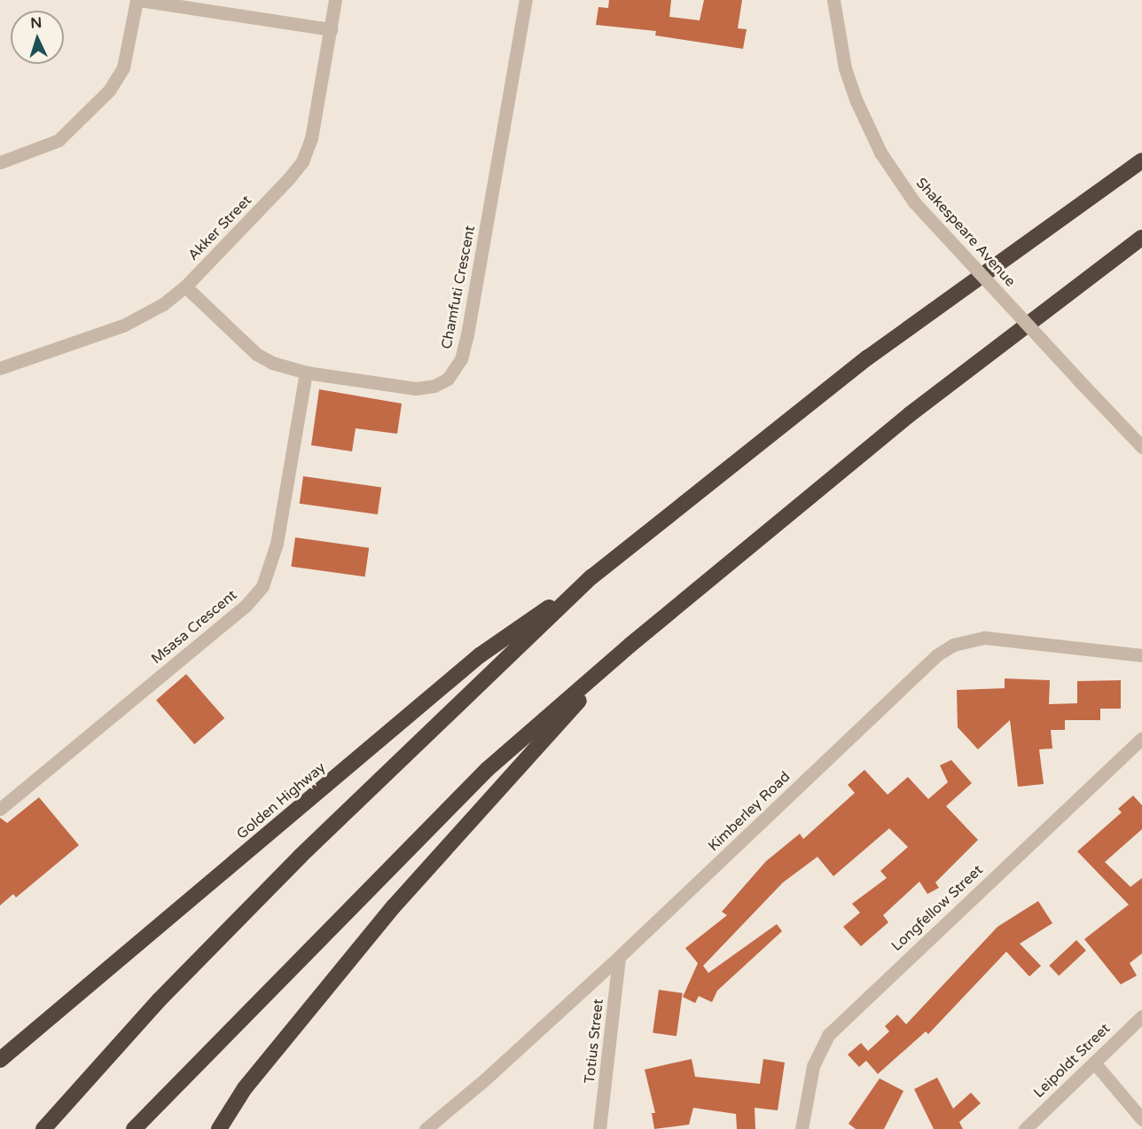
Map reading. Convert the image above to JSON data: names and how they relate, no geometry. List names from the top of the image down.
{
  "streets": {
    "highway": ["Golden Highway"],
    "street": [
      "Akker Street",
      "Shakespeare Avenue",
      "Chamfuti Crescent",
      "Msasa Crescent",
      "Kimberley Road",
      "Longfellow Street",
      "Totius Street",
      "Leipoldt Street"
    ]
  },
  "crossings": [
    ["Akker Street", "Chamfuti Crescent"],
    ["Chamfuti Crescent", "Msasa Crescent"],
    ["Kimberley Road", "Totius Street"]
  ],
  "north": "top"
}
